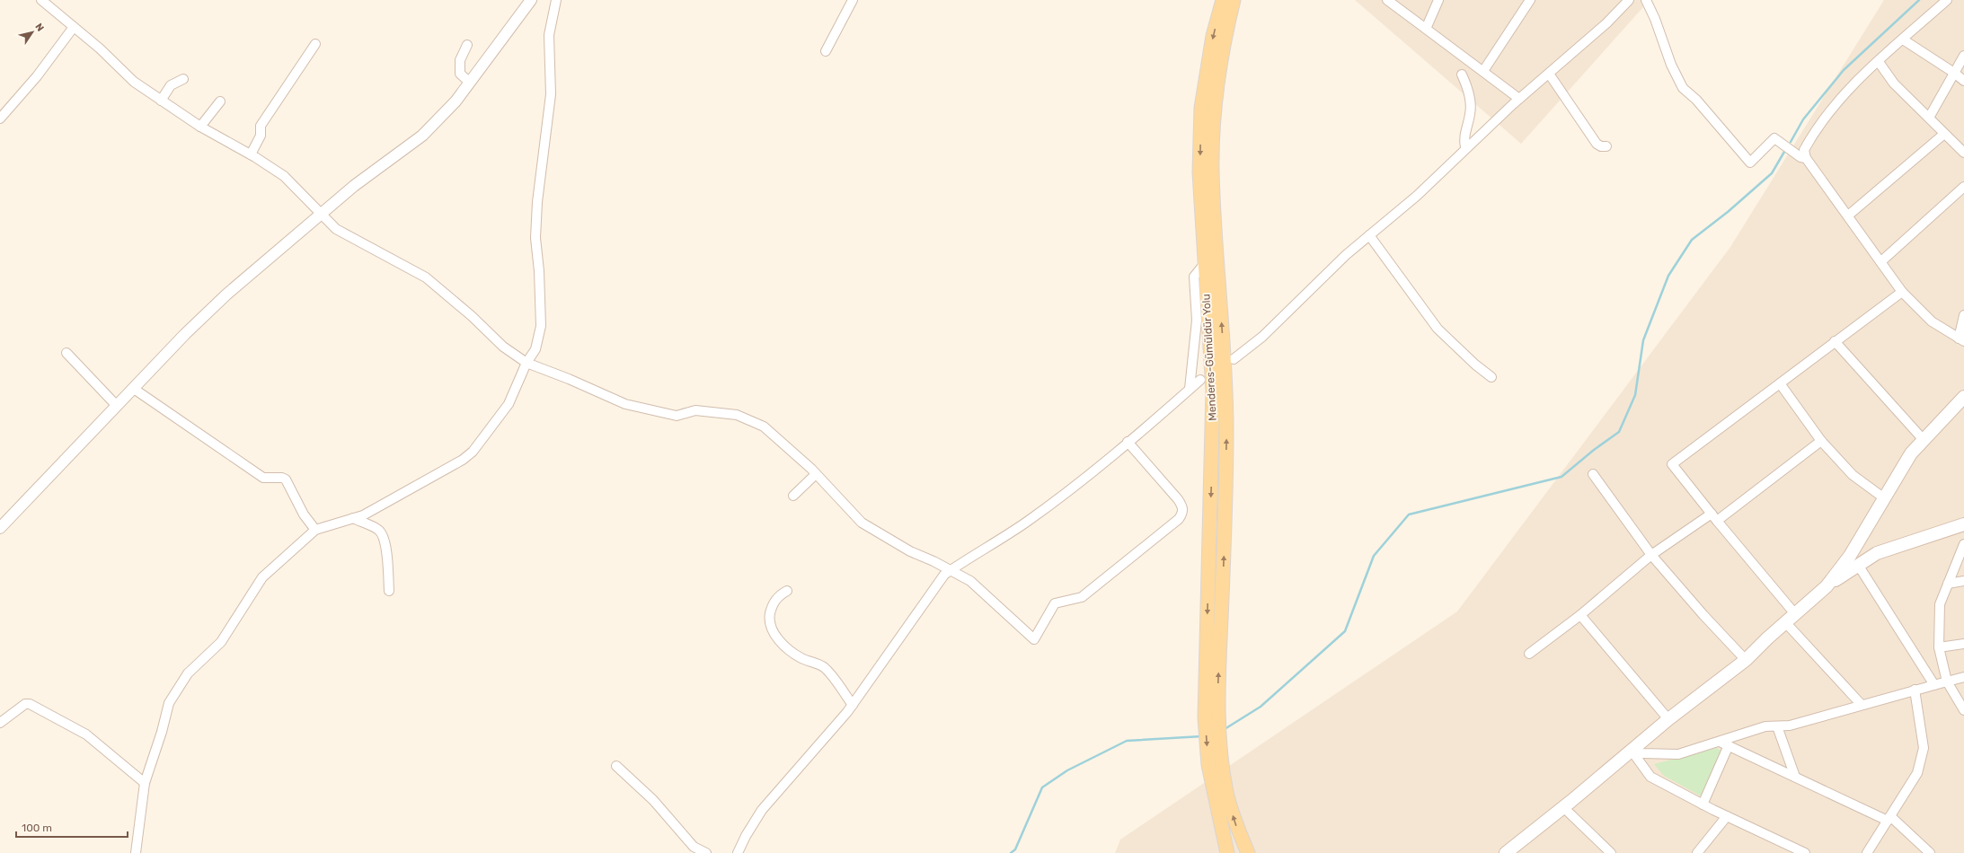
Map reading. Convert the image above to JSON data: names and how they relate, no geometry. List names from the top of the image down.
{
  "streets": {
    "main road": ["Menderes-Gümüldür Yolu"]
  },
  "scale_bar": "100 m",
  "north": "top right"
}
